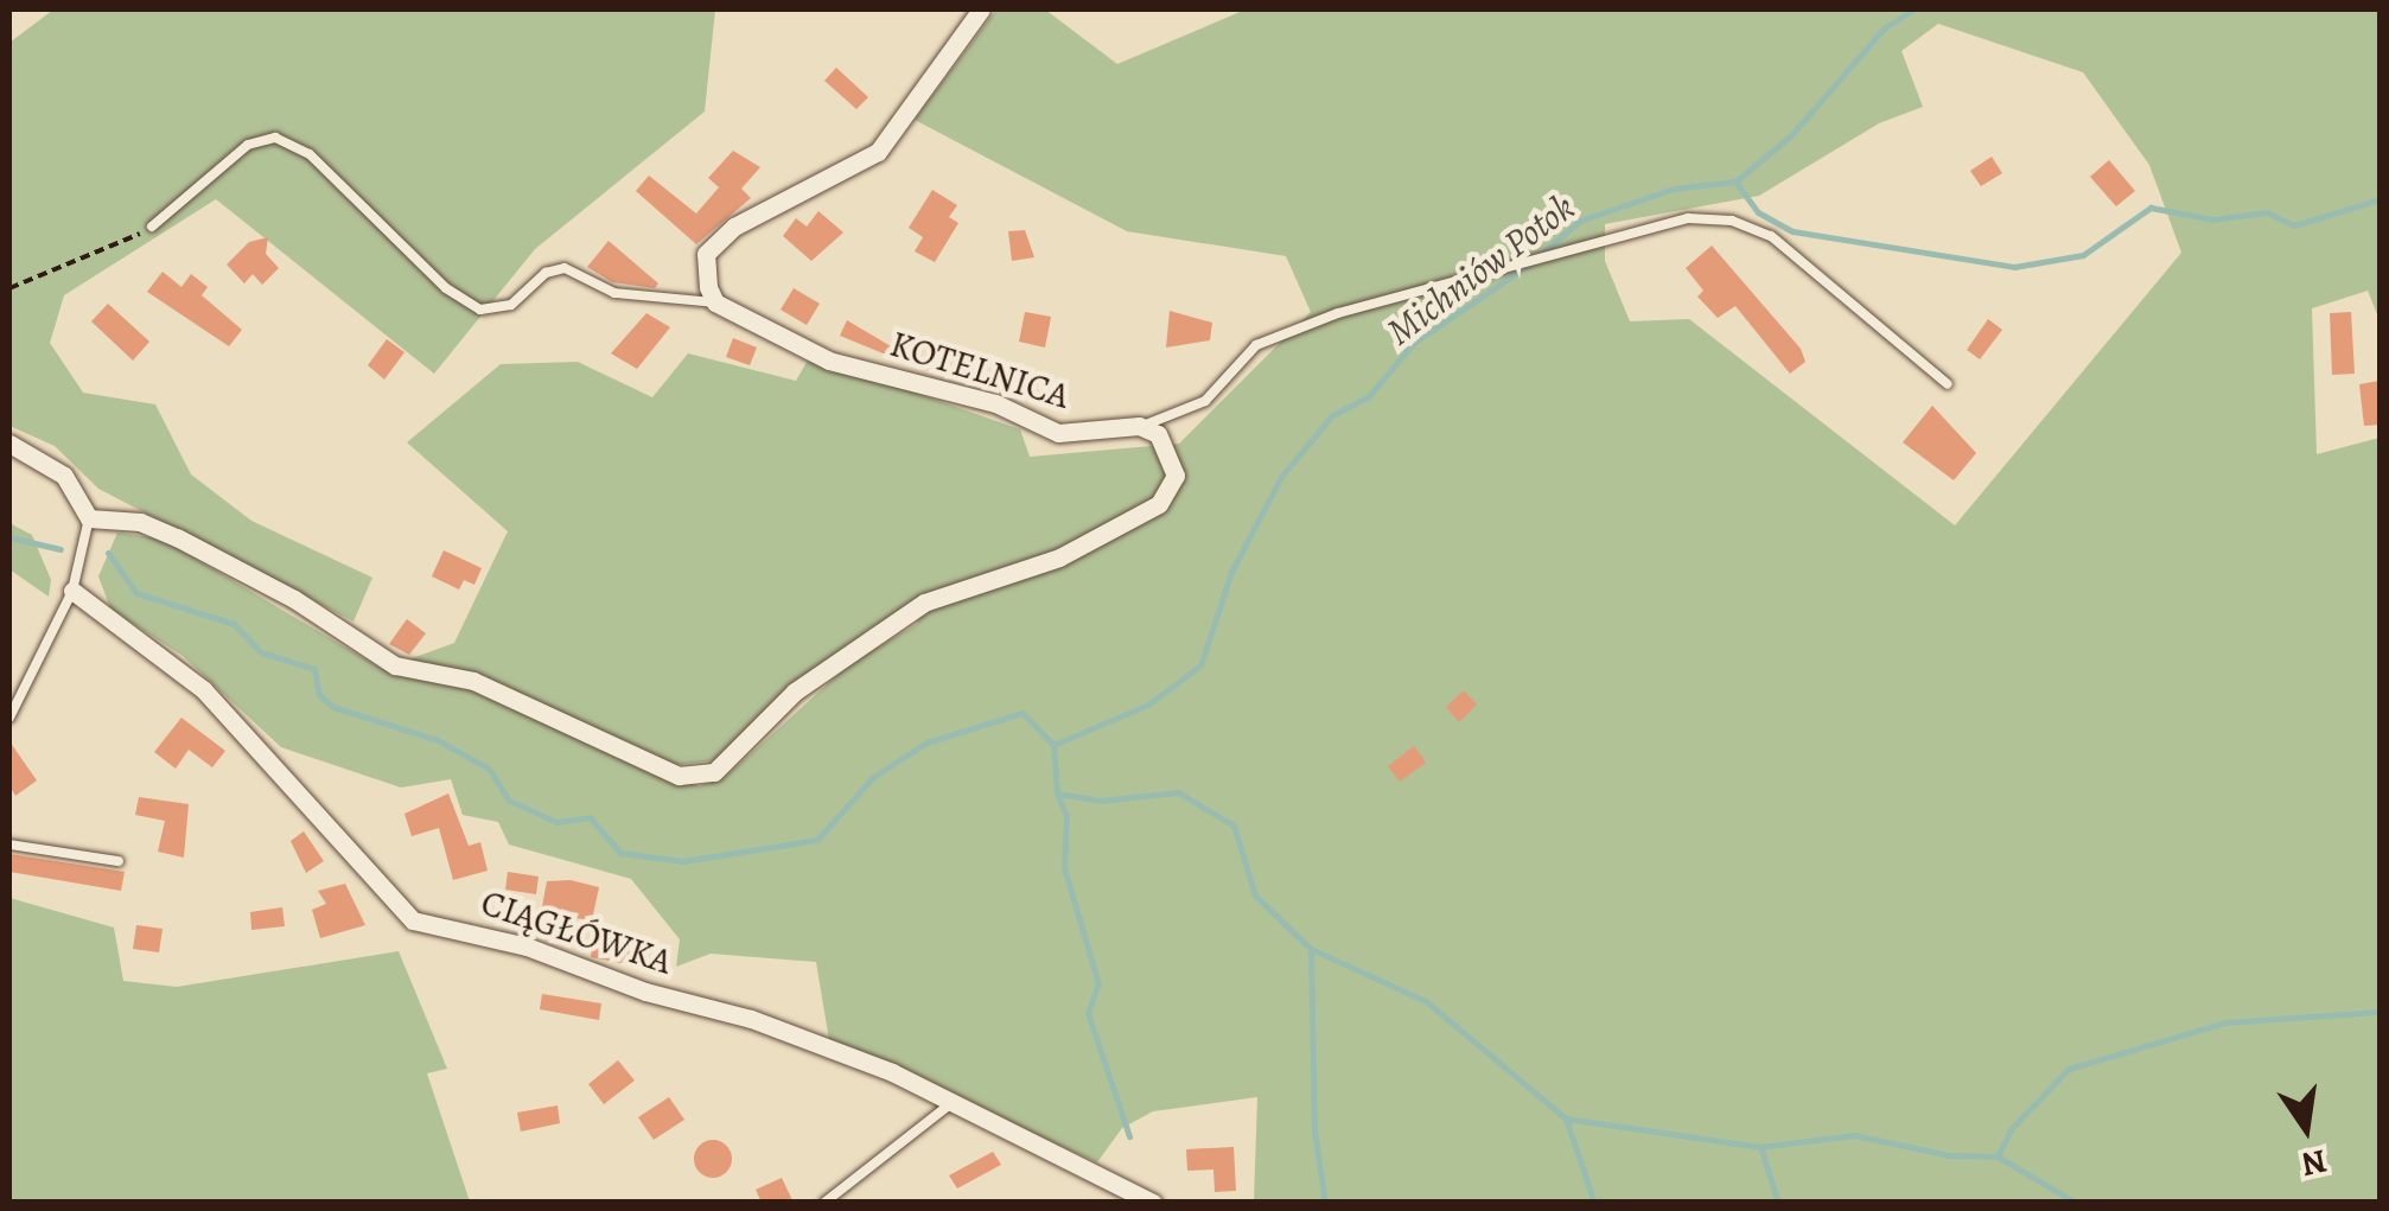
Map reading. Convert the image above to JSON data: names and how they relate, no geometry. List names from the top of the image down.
{
  "streets": {
    "street": ["KOTELNICA", "CIĄGŁÓWKA"]
  },
  "water": ["Michniów Potok"],
  "north": "bottom"
}
